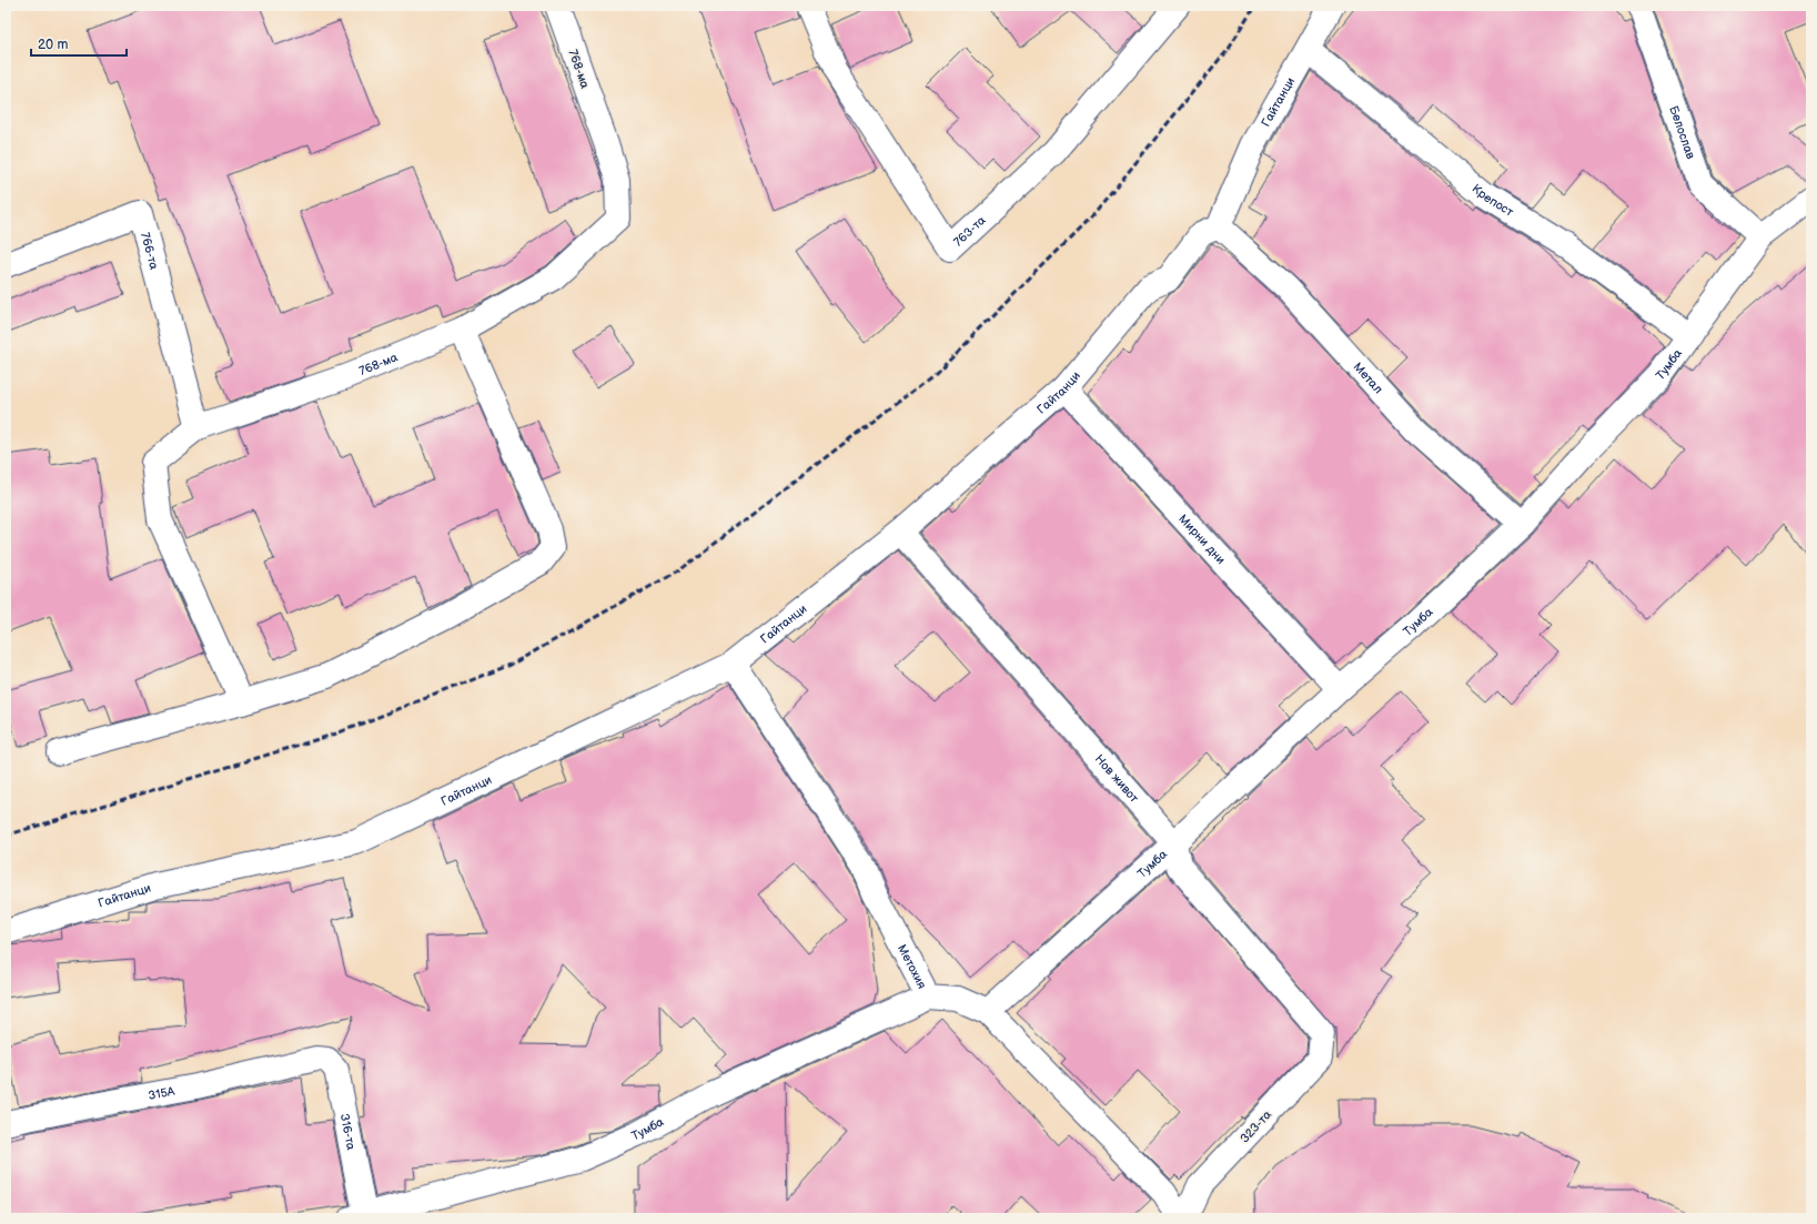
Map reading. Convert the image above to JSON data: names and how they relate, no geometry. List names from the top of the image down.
{
  "streets": {
    "street": [
      "768-ма",
      "Гайтанци",
      "Белослав",
      "Крепост",
      "763-та",
      "766-та",
      "Тумба",
      "Метал",
      "Мирни дни",
      "Нов живот",
      "Метохия",
      "315А",
      "323-та",
      "316-та"
    ]
  },
  "crossings": [
    ["768-ма", "766-та"],
    ["Гайтанци", "Крепост"],
    ["Гайтанци", "Метал"],
    ["Гайтанци", "Мирни дни"],
    ["Гайтанци", "Нов живот"],
    ["Гайтанци", "Метохия"],
    ["Белослав", "Тумба"],
    ["Крепост", "Тумба"],
    ["Тумба", "Метал"],
    ["Тумба", "Мирни дни"],
    ["Тумба", "Нов живот"],
    ["Тумба", "Метохия"],
    ["Тумба", "323-та"],
    ["Тумба", "316-та"],
    ["Нов живот", "323-та"],
    ["315А", "316-та"]
  ],
  "scale_bar": "20 m"
}
